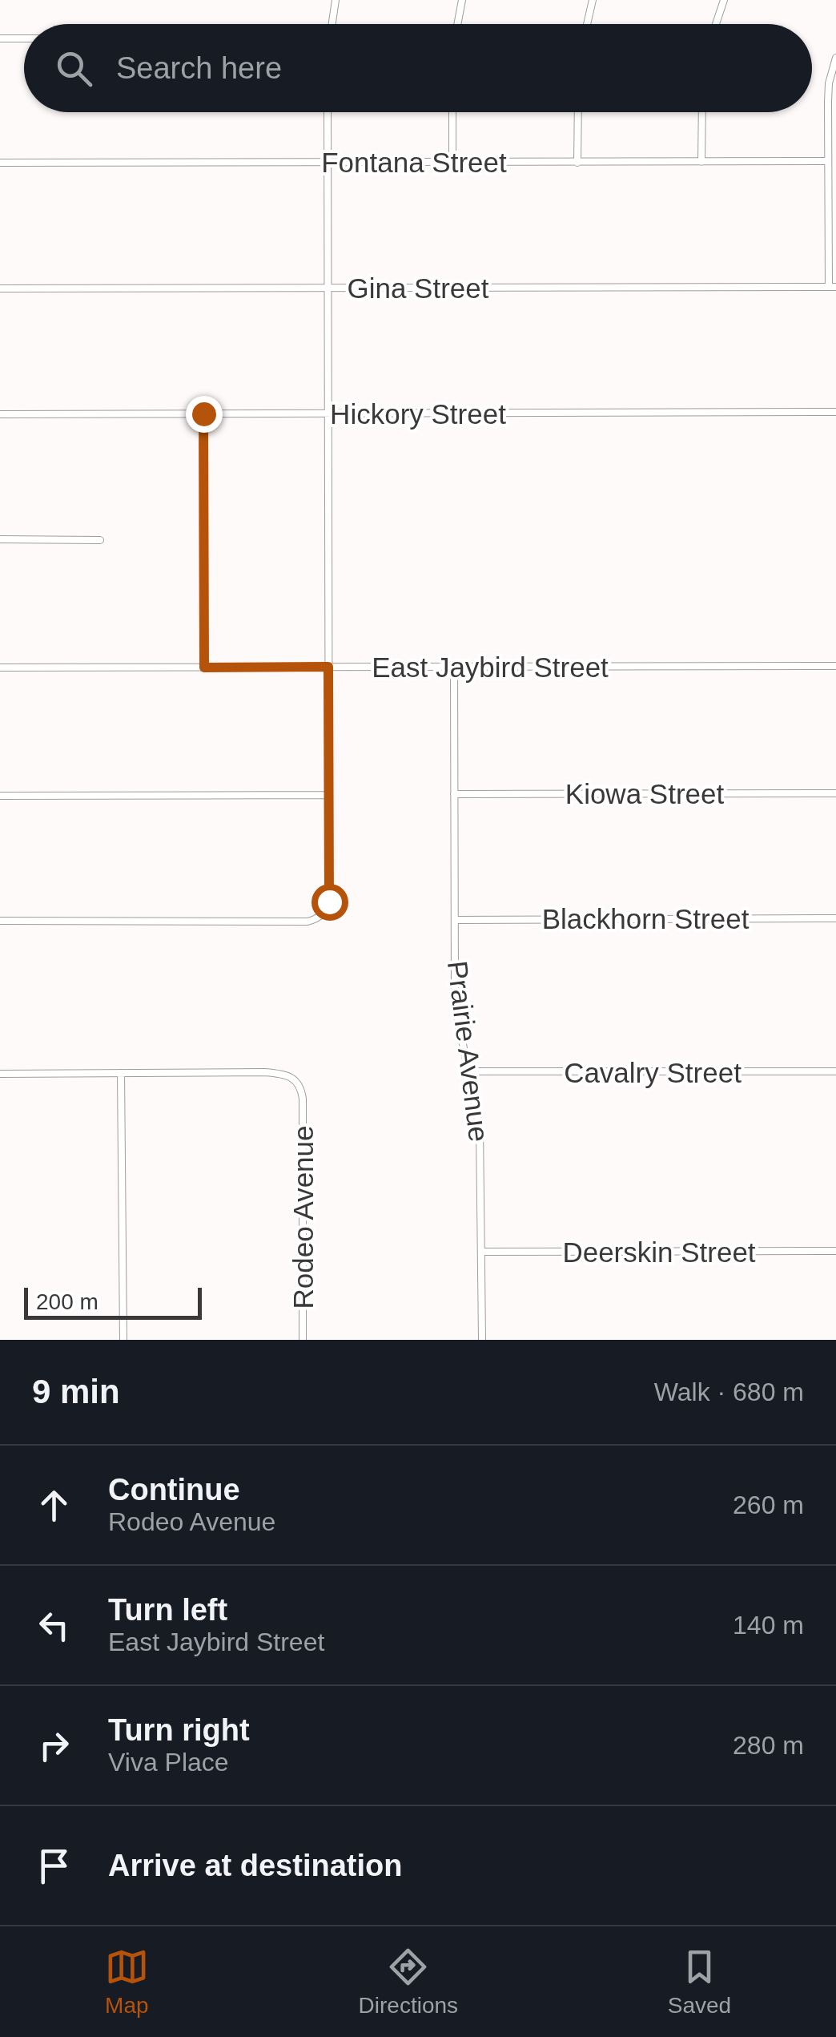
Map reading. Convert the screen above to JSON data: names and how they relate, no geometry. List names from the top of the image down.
{
  "streets": {
    "street": [
      "Fontana Street",
      "Gina Street",
      "Hickory Street",
      "East Jaybird Street",
      "Kiowa Street",
      "Blackhorn Street",
      "Prairie Avenue",
      "Cavalry Street",
      "Rodeo Avenue",
      "Deerskin Street"
    ]
  },
  "crossings": [
    ["East Jaybird Street", "Prairie Avenue"],
    ["Kiowa Street", "Prairie Avenue"],
    ["Blackhorn Street", "Prairie Avenue"],
    ["Prairie Avenue", "Cavalry Street"],
    ["Prairie Avenue", "Deerskin Street"]
  ],
  "scale_bar": "200 m",
  "page": {
    "search": "Search here",
    "scale": "200 m",
    "heading": ["9 min", "Walk · 680 m"],
    "list": [
      ["Continue", "Rodeo Avenue", "260 m"],
      ["Turn left", "East Jaybird Street", "140 m"],
      ["Turn right", "Viva Place", "280 m"],
      "Arrive at destination"
    ],
    "nav": ["Map", "Directions", "Saved"]
  }
}
